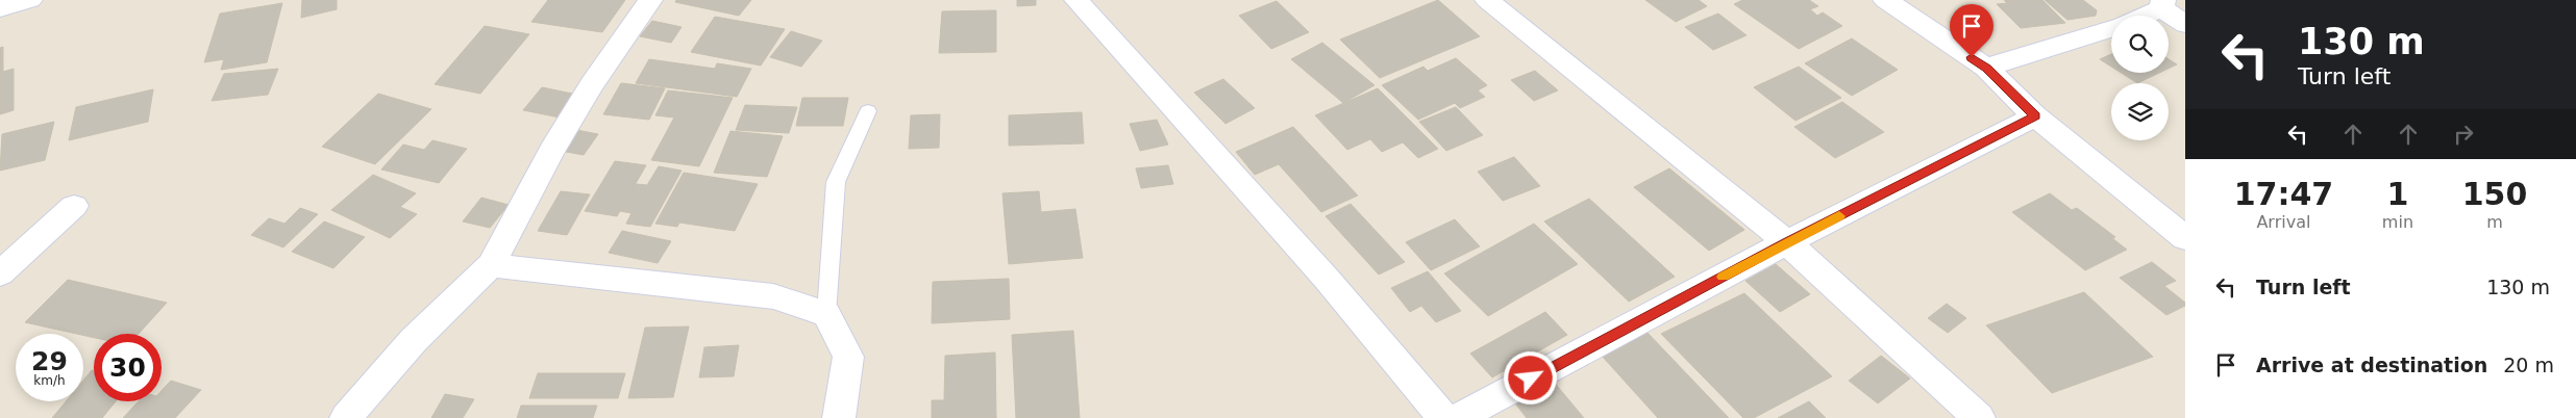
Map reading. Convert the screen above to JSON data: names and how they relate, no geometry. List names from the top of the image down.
{
  "page": {
    "turn": ["130 m", "Turn left"],
    "eta": [
      "17:47",
      "Arrival",
      "1",
      "min",
      "150",
      "m"
    ],
    "list": [
      {
        "name": "Turn left",
        "value": "130 m"
      },
      {
        "name": "Arrive at destination",
        "value": "20 m"
      }
    ],
    "speed": "29 km/h",
    "limit": "30"
  }
}
